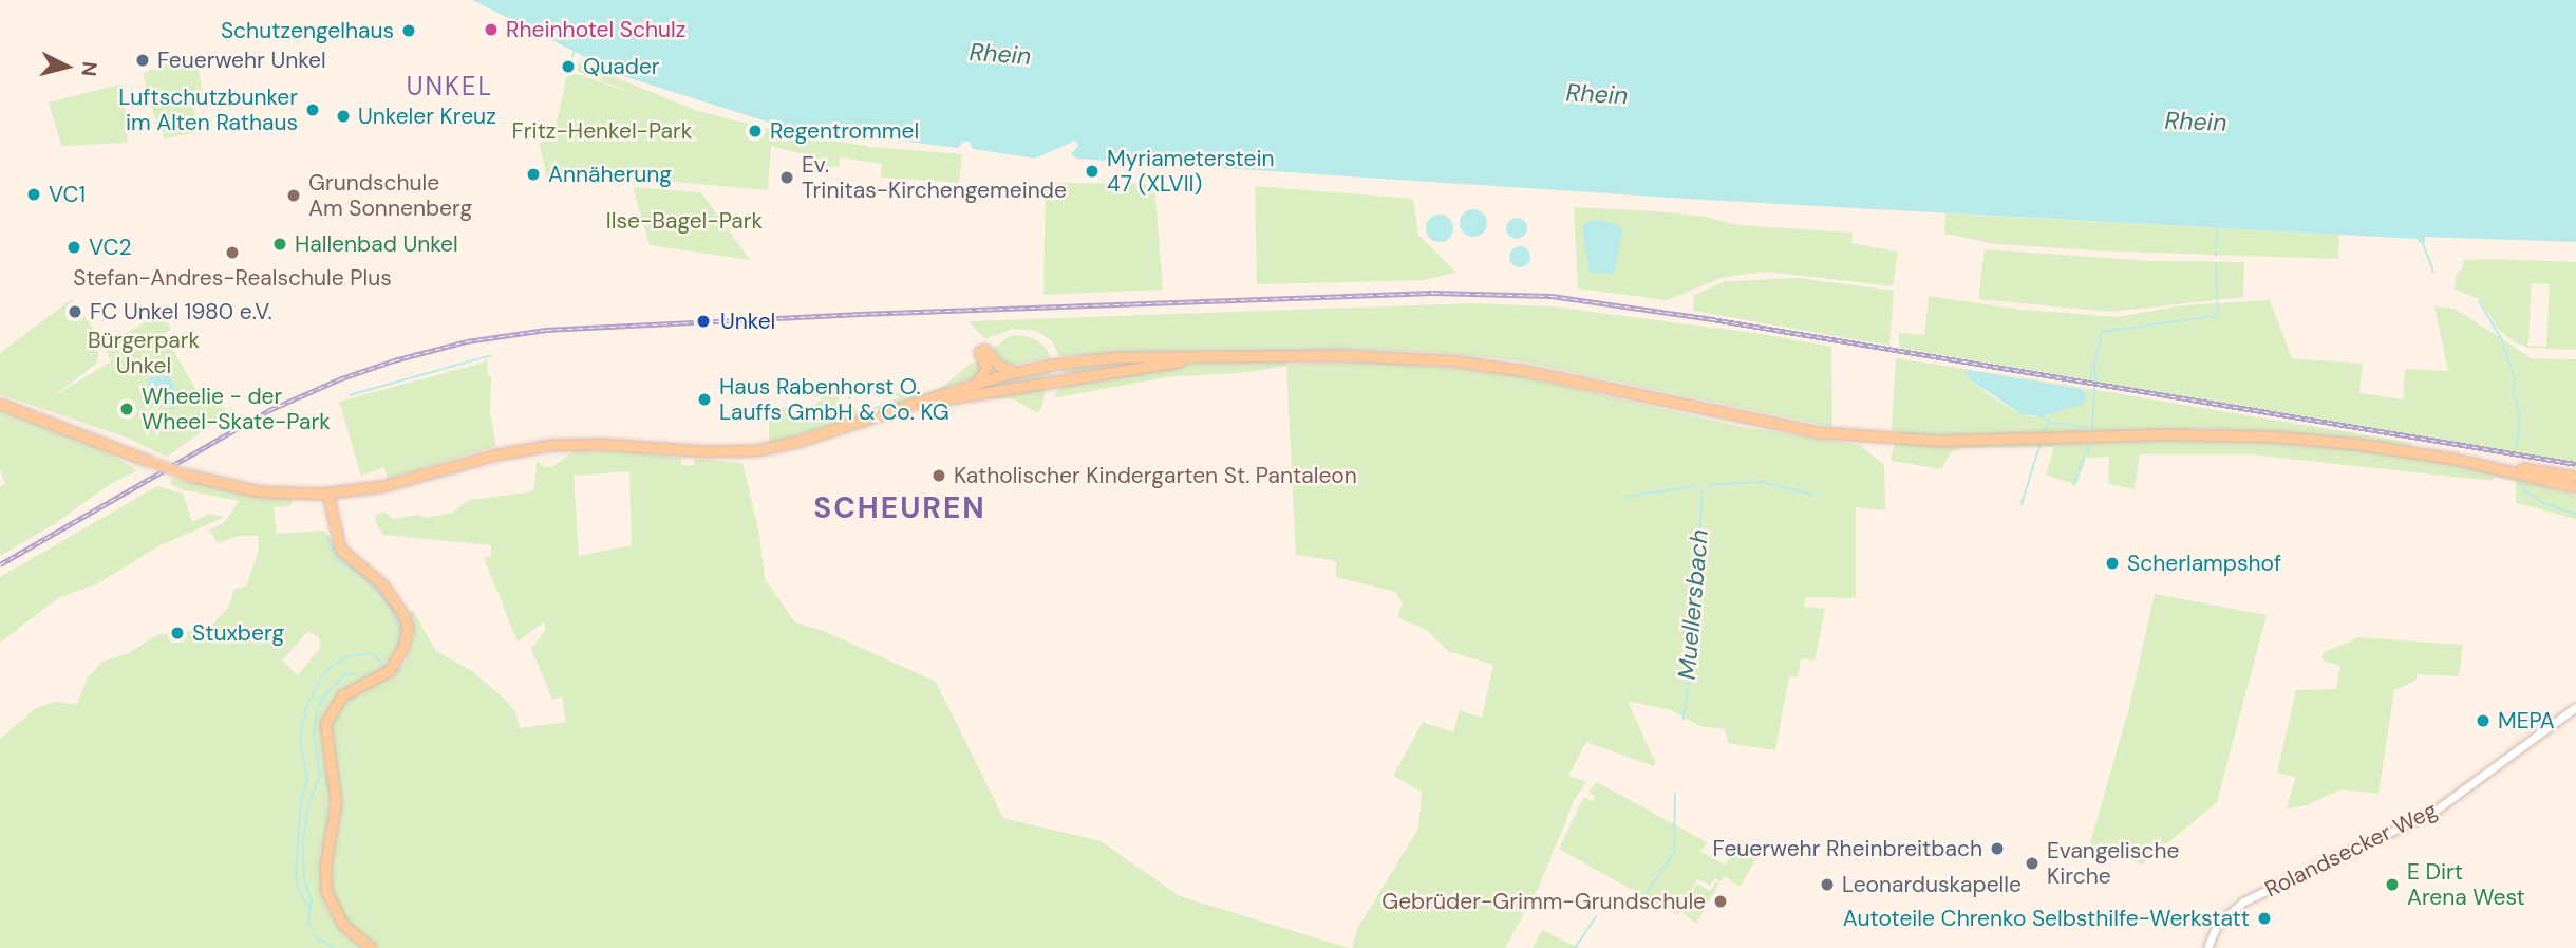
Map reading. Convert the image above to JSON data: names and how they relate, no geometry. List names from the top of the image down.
{
  "streets": {
    "street": ["Rolandsecker Weg"]
  },
  "districts": ["UNKEL", "SCHEUREN"],
  "water": ["Rhein", "Muellersbach"],
  "parks": ["Fritz-Henkel-Park", "Ilse-Bagel-Park", "Bürgerpark Unkel"],
  "places": [
    "Rheinhotel Schulz",
    "Schutzengelhaus",
    "Feuerwehr Unkel",
    "Quader",
    "Luftschutzbunker im Alten Rathaus",
    "Unkeler Kreuz",
    "Regentrommel",
    "Myriameterstein 47 (XLVII)",
    "Annäherung",
    "Ev. Trinitas-Kirchengemeinde",
    "VC1",
    "Grundschule Am Sonnenberg",
    "Hallenbad Unkel",
    "VC2",
    "Stefan-Andres-Realschule Plus",
    "FC Unkel 1980 e.V.",
    "Unkel",
    "Haus Rabenhorst O. Lauffs GmbH & Co. KG",
    "Wheelie - der Wheel-Skate-Park",
    "Katholischer Kindergarten St. Pantaleon",
    "Scherlampshof",
    "Stuxberg",
    "MEPA",
    "Feuerwehr Rheinbreitbach",
    "Evangelische Kirche",
    "Leonarduskapelle",
    "E Dirt Arena West",
    "Gebrüder-Grimm-Grundschule",
    "Autoteile Chrenko Selbsthilfe-Werkstatt"
  ],
  "north": "right"
}
